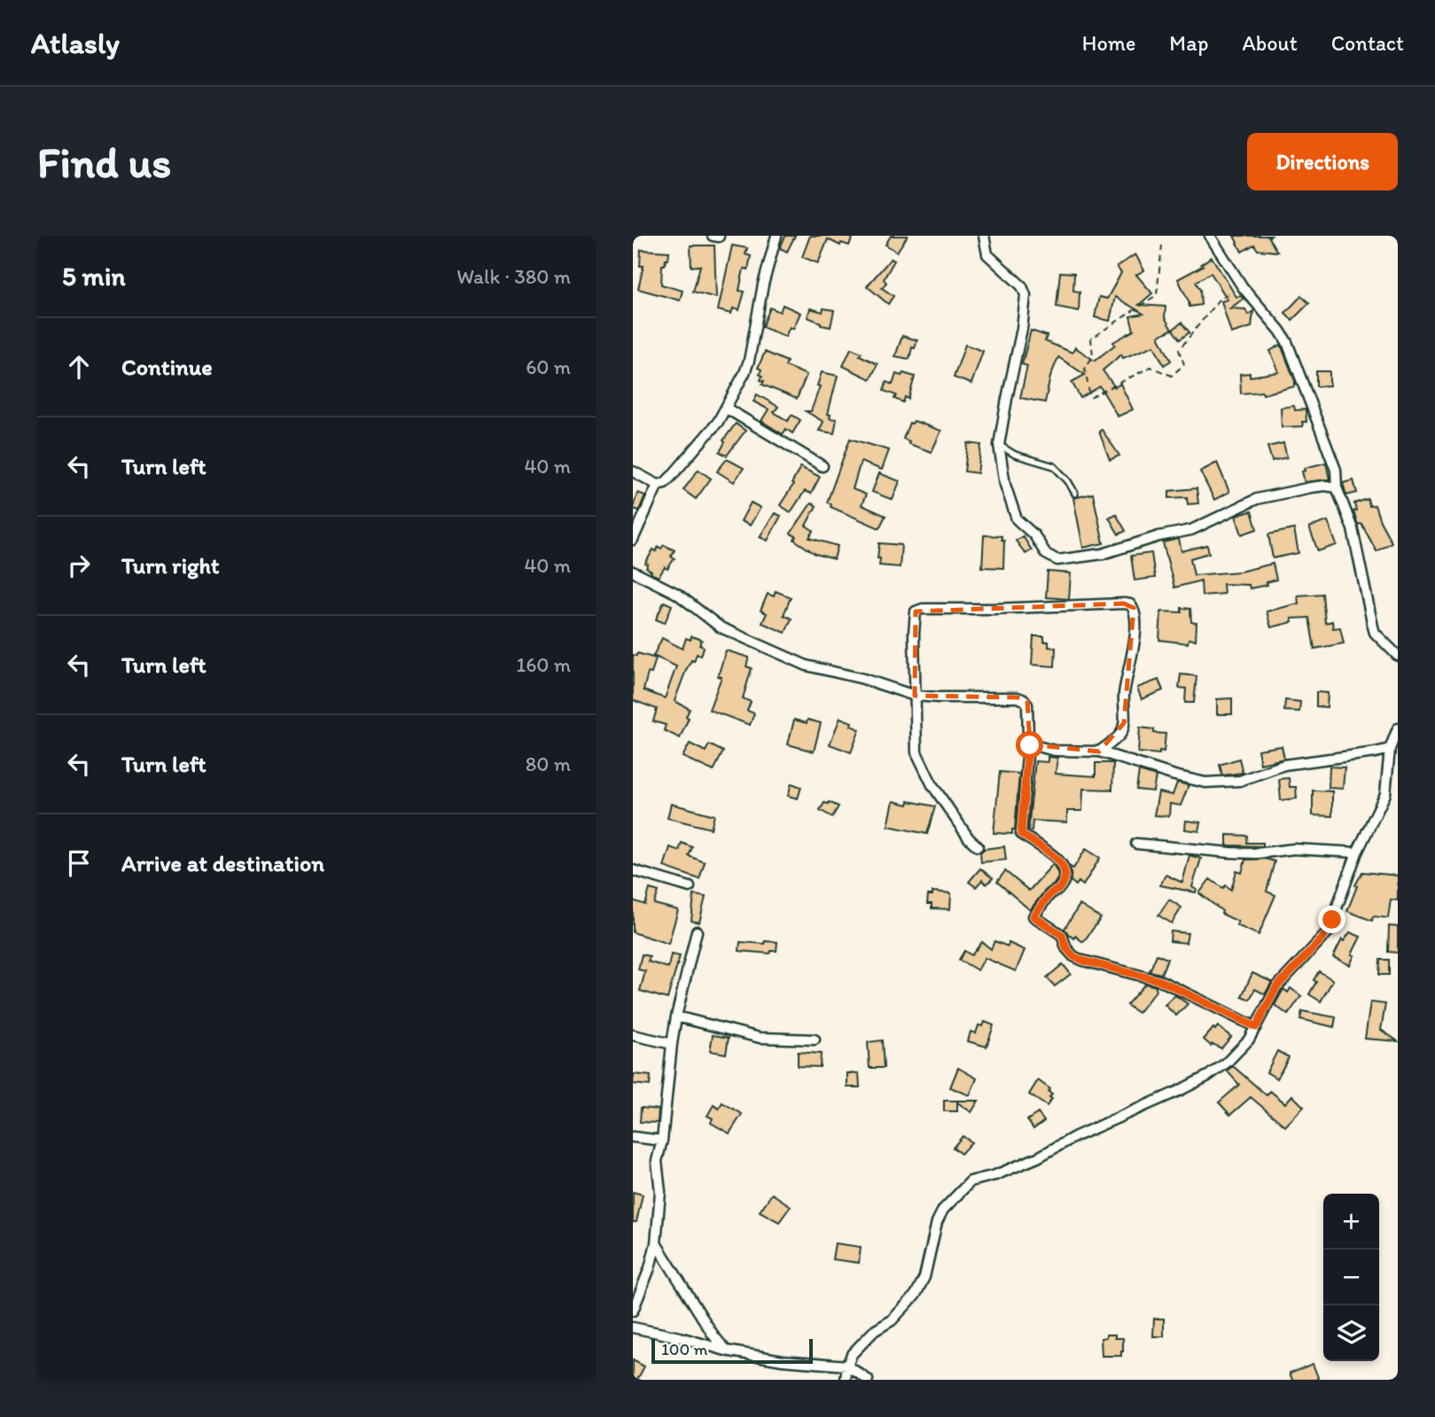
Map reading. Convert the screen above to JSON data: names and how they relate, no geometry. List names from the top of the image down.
{
  "scale_bar": "100 m",
  "page": {
    "header": "Atlasly",
    "nav": [
      "Home",
      "Map",
      "About",
      "Contact"
    ],
    "buttons": "Directions",
    "title": "Find us",
    "heading": ["5 min", "Walk · 380 m"],
    "list": [
      ["Continue", "60 m"],
      ["Turn left", "40 m"],
      ["Turn right", "40 m"],
      ["Turn left", "160 m"],
      ["Turn left", "80 m"],
      "Arrive at destination"
    ],
    "map_buttons": ["+", "−"],
    "scale": "100 m"
  }
}
